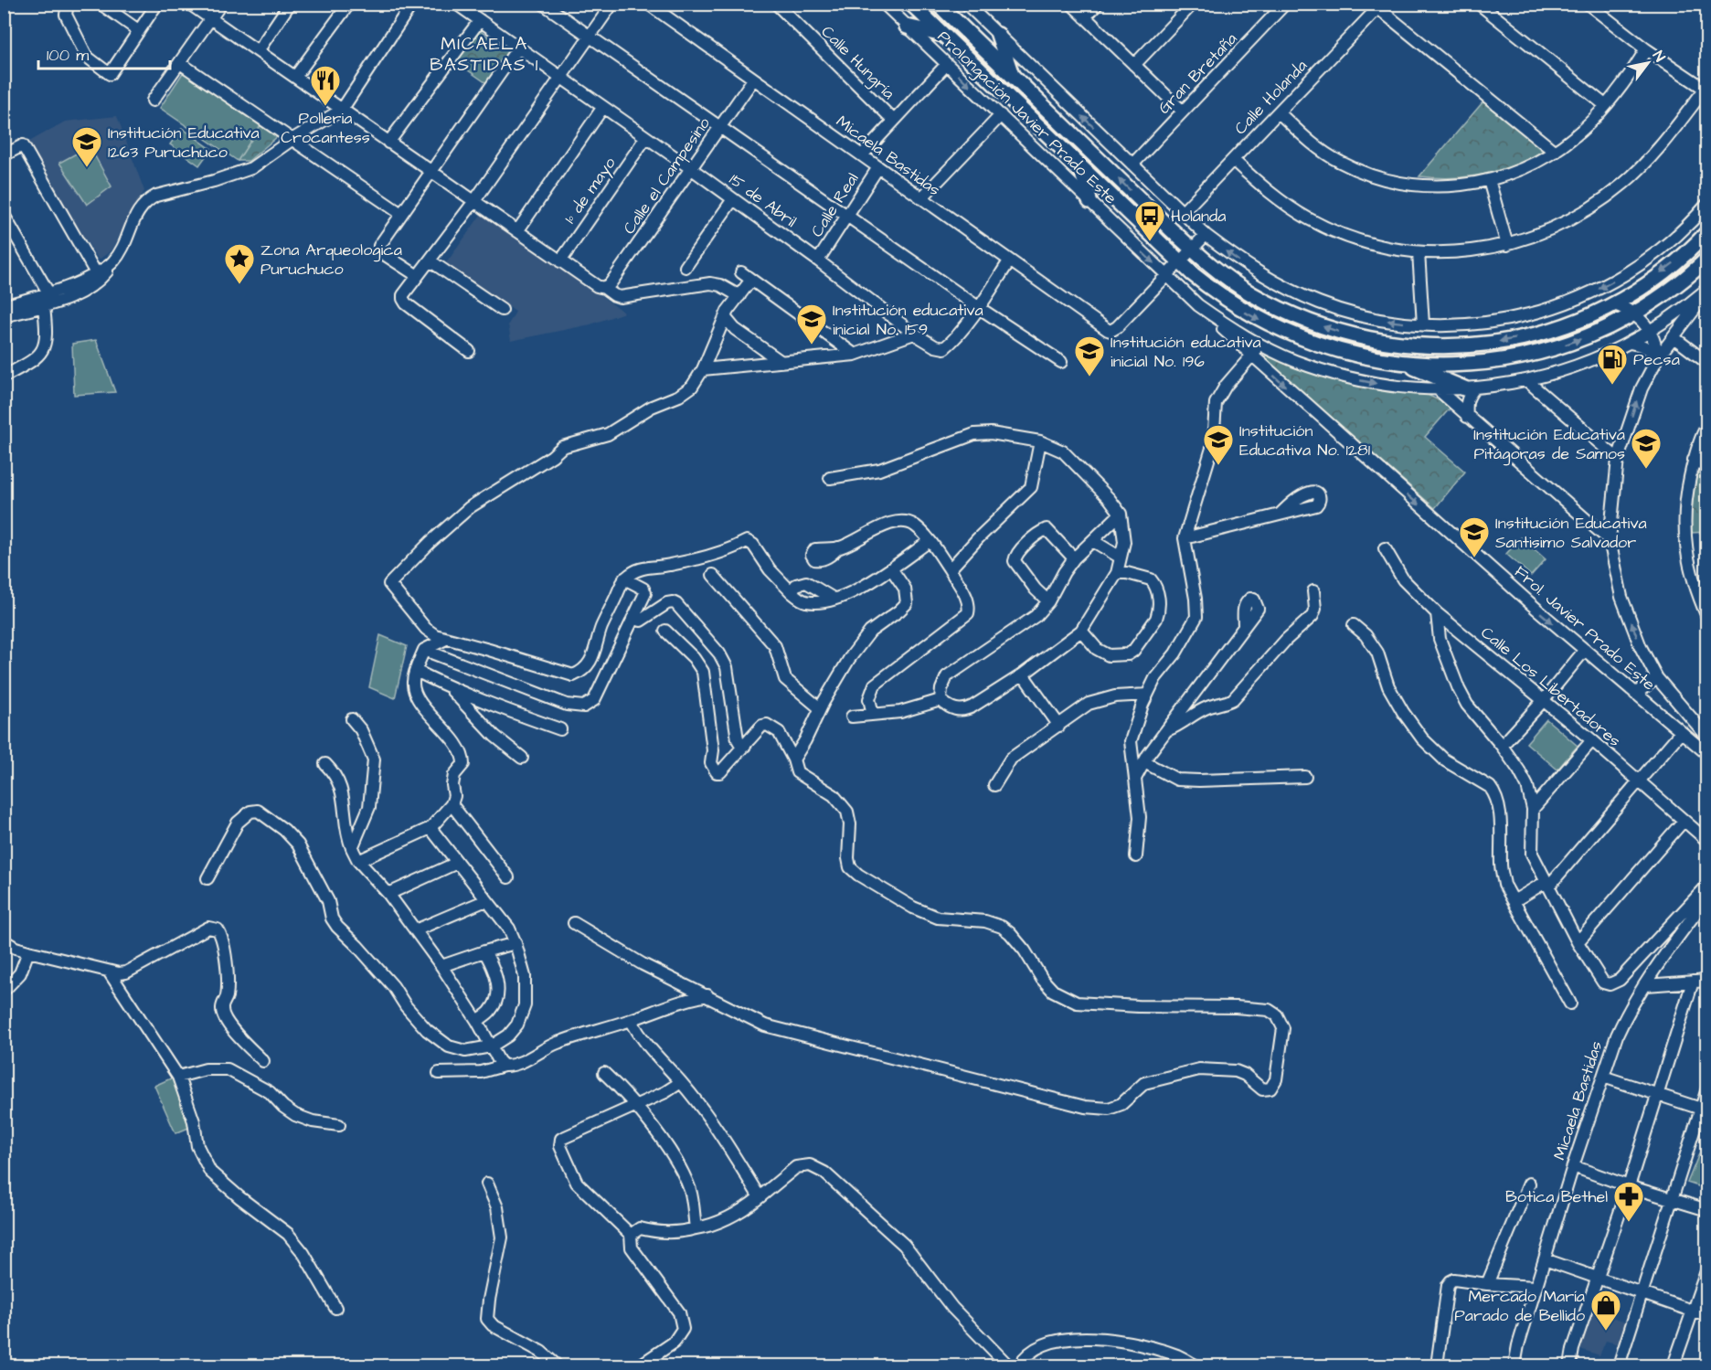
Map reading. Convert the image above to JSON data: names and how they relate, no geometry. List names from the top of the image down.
{
  "streets": {
    "main road": ["Prolongación Javier Prado Este"],
    "street": [
      "Calle Hungría",
      "Gran Bretaña",
      "Calle Holanda",
      "Micaela Bastidas",
      "Calle el Campesino",
      "1º de mayo",
      "15 de Abril",
      "Calle Real",
      "Frol. Javier Prado Este",
      "Calle Los Libertadores"
    ]
  },
  "crossings": [
    ["Prolongación Javier Prado Este", "Micaela Bastidas"],
    ["Prolongación Javier Prado Este", "Frol. Javier Prado Este"],
    ["Micaela Bastidas", "Calle el Campesino"],
    ["Micaela Bastidas", "Calle Real"],
    ["Calle el Campesino", "15 de Abril"],
    ["1º de mayo", "15 de Abril"],
    ["15 de Abril", "Calle Real"]
  ],
  "districts": ["MICAELA BASTIDAS 1"],
  "places": {
    "restaurant": ["Polleria Crocantess"],
    "school or university": [
      "Institución Educativa 1263 Puruchuco",
      "Institución educativa inicial No. 159",
      "Institución educativa inicial No. 196",
      "Institución Educativa No. 1281",
      "Institución Educativa Pitágoras de Samos",
      "Institución Educativa Santisimo Salvador"
    ],
    "bus stop": ["Holanda"],
    "place": ["Zona Arqueologica Puruchuco"],
    "fuel station": ["Pecsa"],
    "pharmacy": ["Botica Bethel"],
    "shop": ["Mercado María Parado de Bellido"]
  },
  "scale_bar": "100 m",
  "north": "top right"
}
